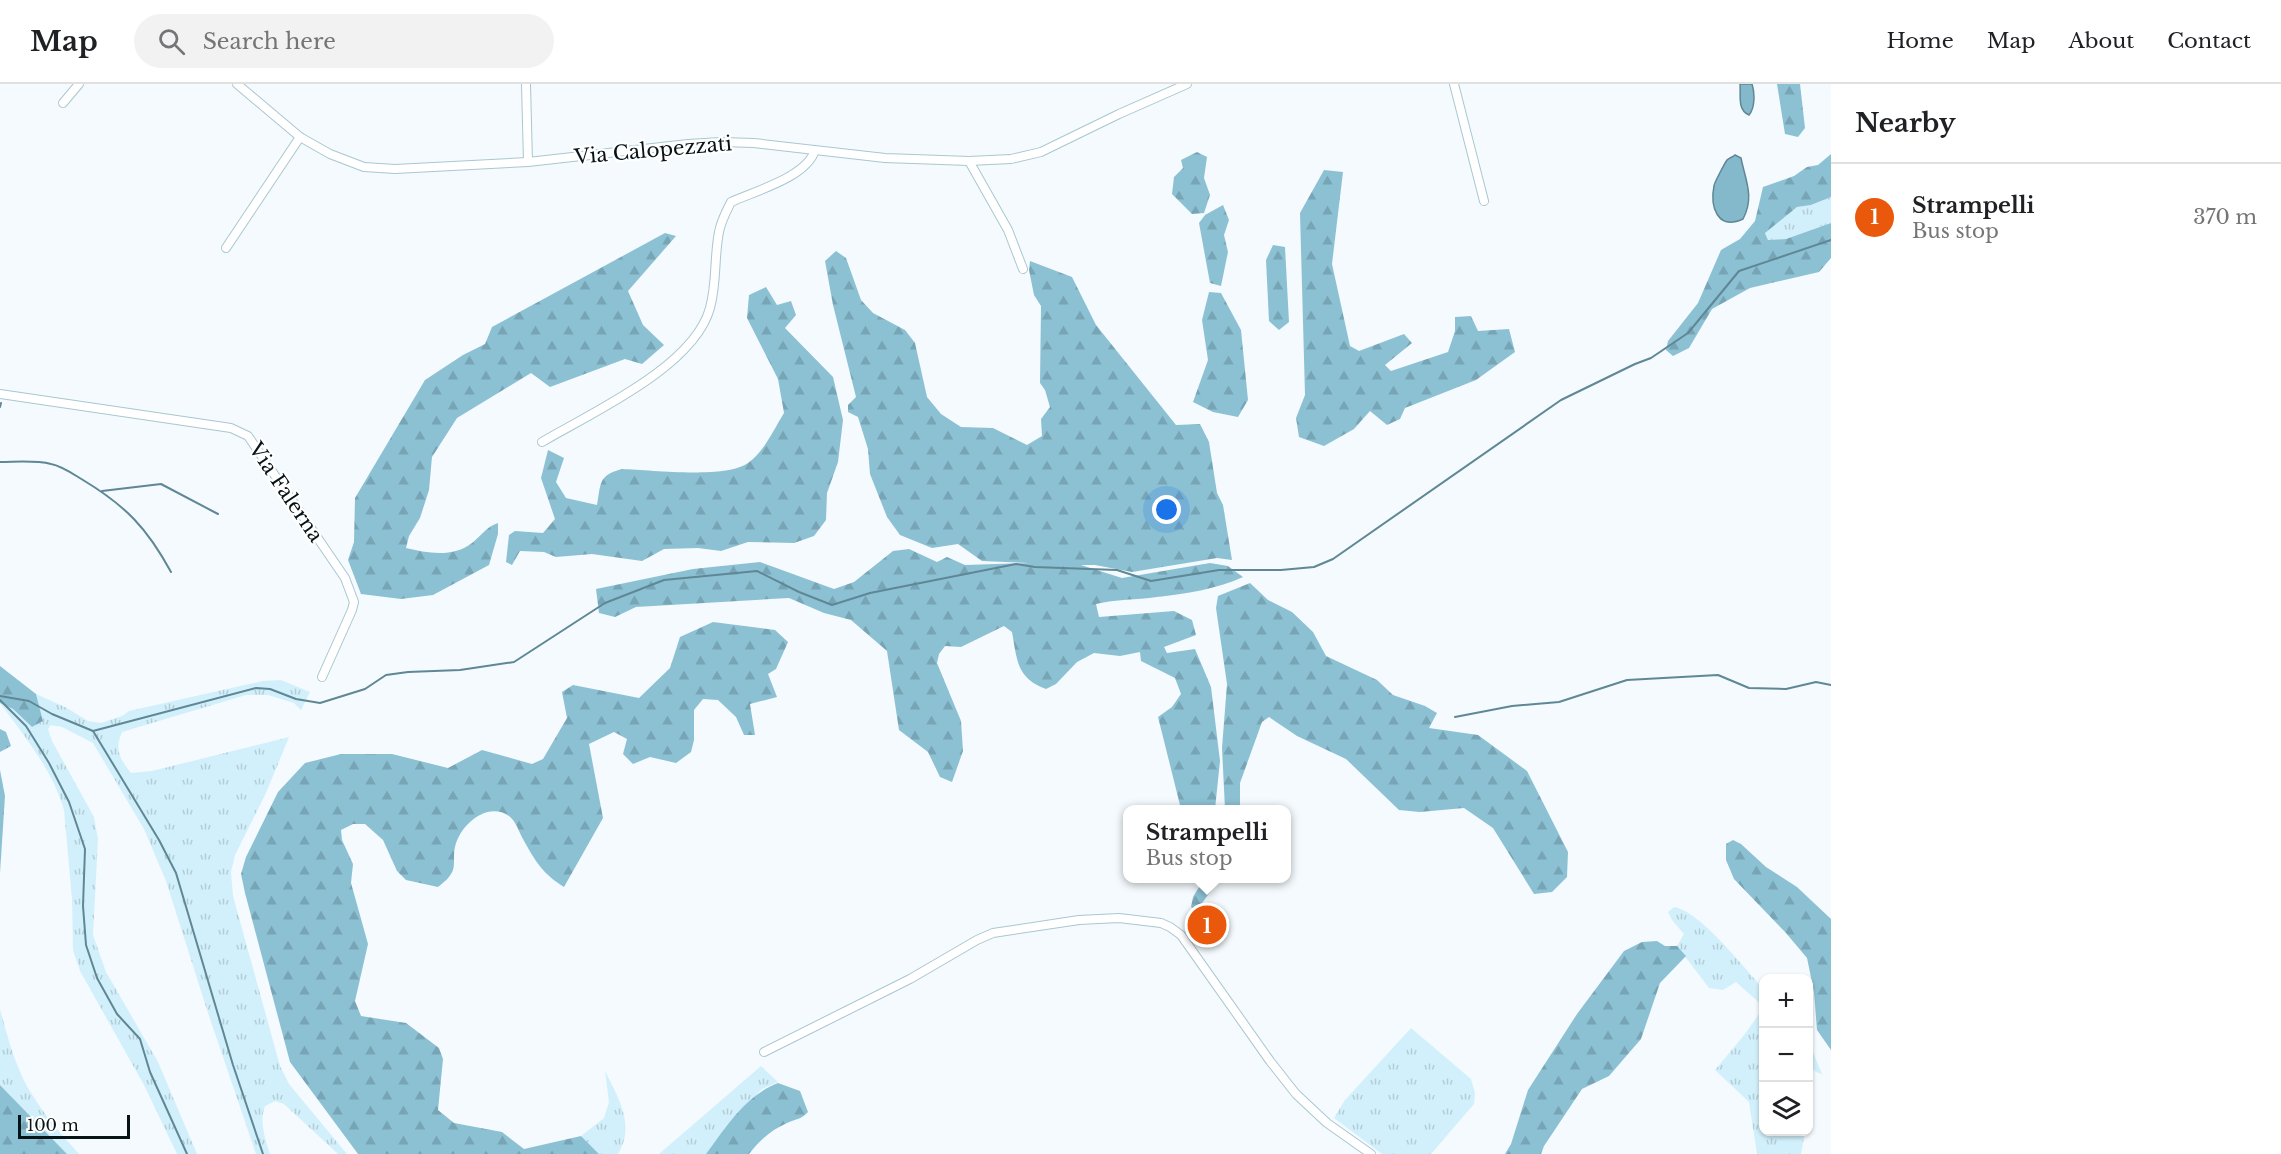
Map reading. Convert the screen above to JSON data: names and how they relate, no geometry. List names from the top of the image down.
{
  "streets": {
    "street": ["Via Calopezzati", "Via Falerna"]
  },
  "scale_bar": "100 m",
  "page": {
    "header": "Map",
    "search": "Search here",
    "nav": [
      "Home",
      "Map",
      "About",
      "Contact"
    ],
    "heading": "Nearby",
    "list": [
      {
        "mark": "1",
        "name": "Strampelli",
        "note": "Bus stop",
        "value": "370 m"
      }
    ],
    "popup": ["Strampelli", "Bus stop"],
    "pins": "1",
    "map_buttons": ["+", "−"],
    "scale": "100 m"
  }
}
